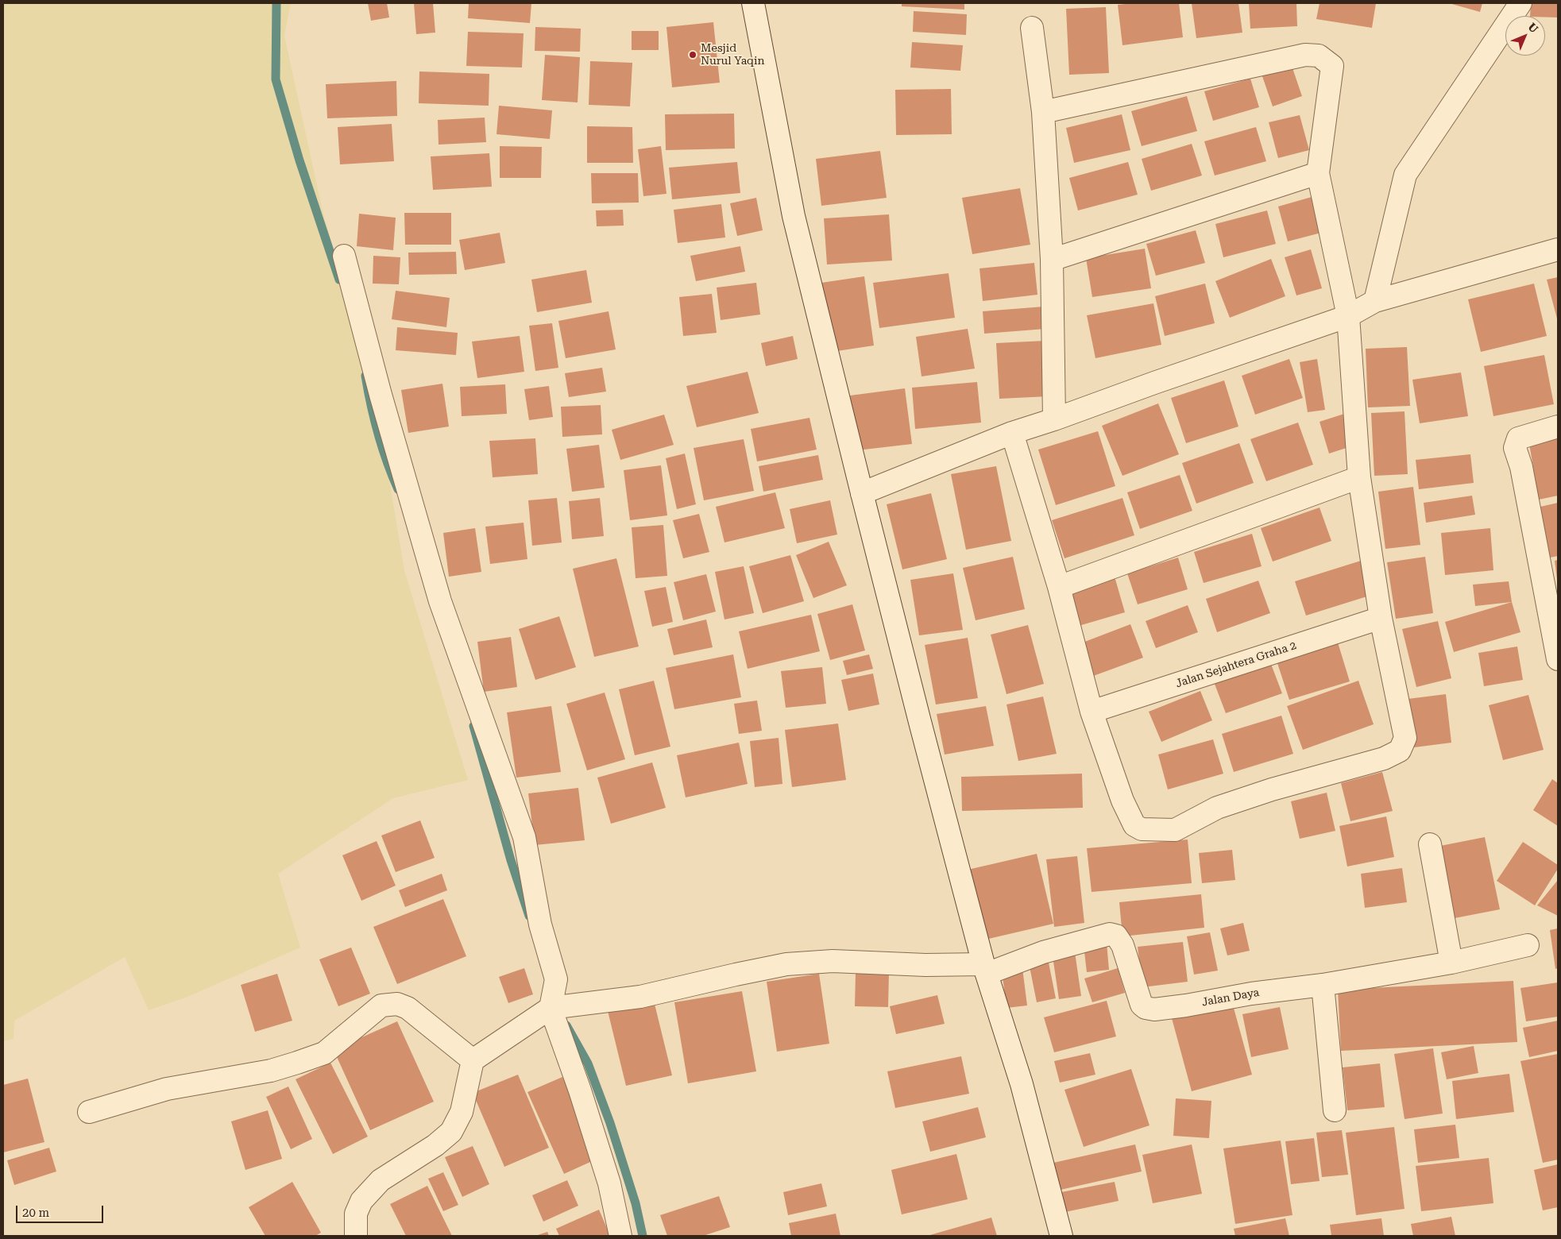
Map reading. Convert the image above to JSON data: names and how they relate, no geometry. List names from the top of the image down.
{
  "streets": {
    "street": ["Jalan Sejahtera Graha 2", "Jalan Daya"]
  },
  "places": ["Mesjid Nurul Yaqin"],
  "scale_bar": "20 m",
  "north": "top right"
}
